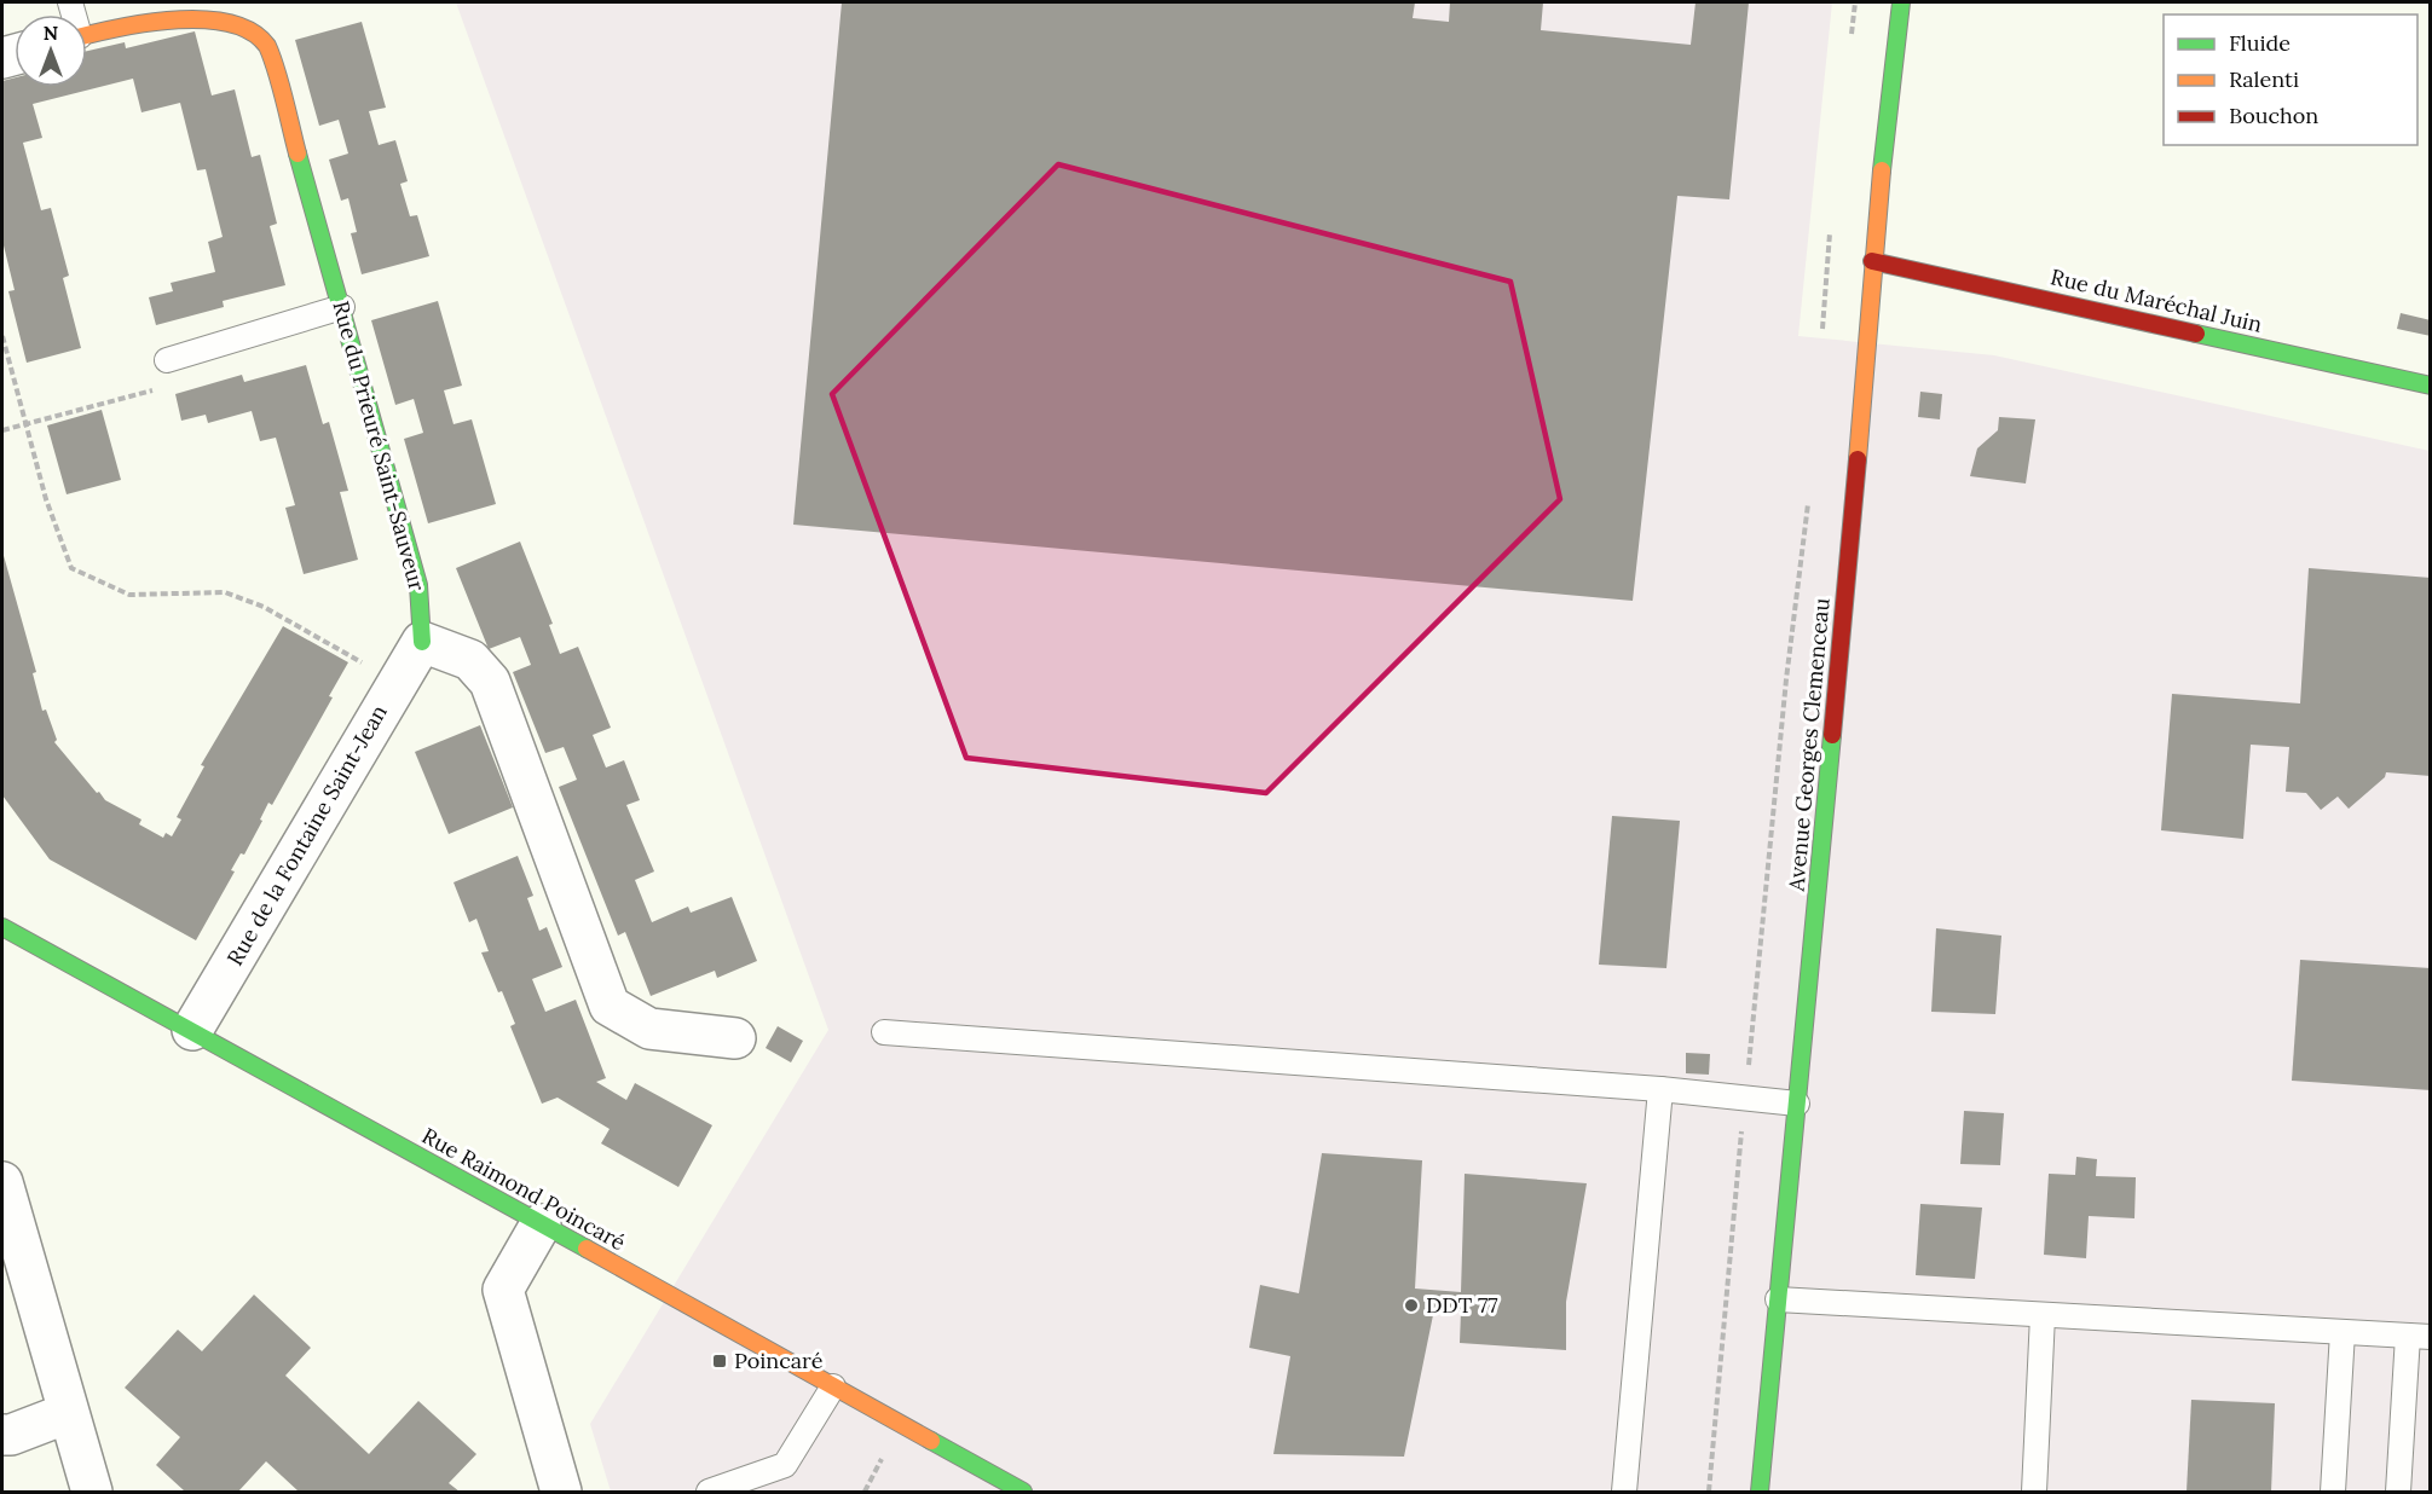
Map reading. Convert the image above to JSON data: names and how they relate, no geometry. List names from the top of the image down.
{
  "streets": {
    "street": [
      "Rue du Maréchal Juin",
      "Rue du Prieuré Saint-Sauveur",
      "Avenue Georges Clemenceau",
      "Rue de la Fontaine Saint-Jean",
      "Rue Raimond Poincaré"
    ]
  },
  "crossings": [
    ["Rue du Maréchal Juin", "Avenue Georges Clemenceau"],
    ["Rue du Prieuré Saint-Sauveur", "Rue de la Fontaine Saint-Jean"],
    ["Rue de la Fontaine Saint-Jean", "Rue Raimond Poincaré"]
  ],
  "places": {
    "other": ["DDT 77"],
    "transit": ["Poincaré"]
  },
  "legend": ["Fluide", "Ralenti", "Bouchon"],
  "north": "top"
}
